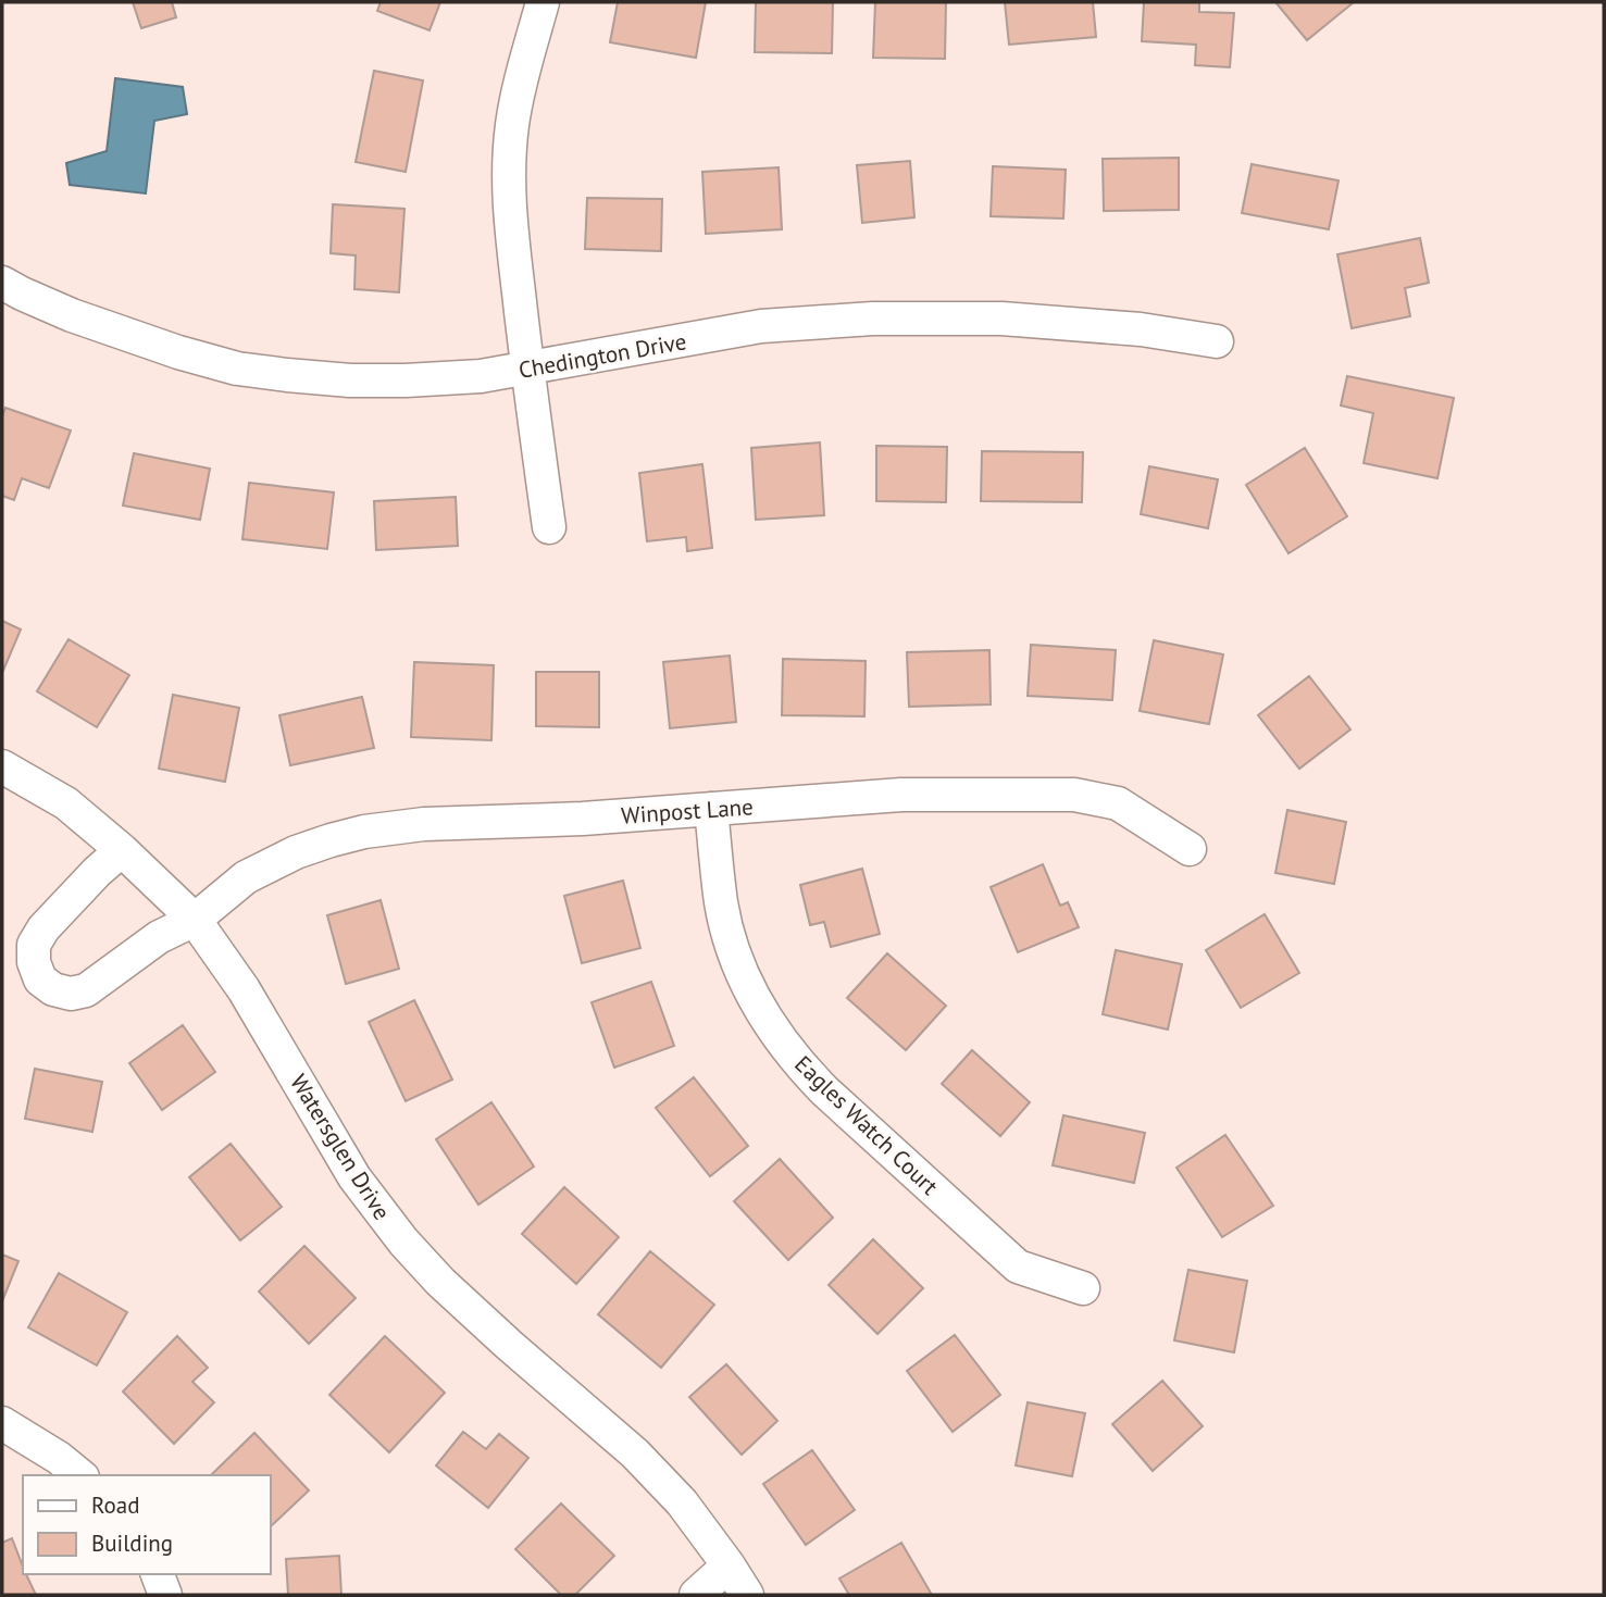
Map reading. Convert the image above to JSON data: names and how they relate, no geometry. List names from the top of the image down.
{
  "streets": {
    "street": [
      "Chedington Drive",
      "Winpost Lane",
      "Eagles Watch Court",
      "Watersglen Drive"
    ]
  },
  "crossings": [
    ["Winpost Lane", "Eagles Watch Court"],
    ["Winpost Lane", "Watersglen Drive"]
  ],
  "legend": ["Road", "Building"]
}
